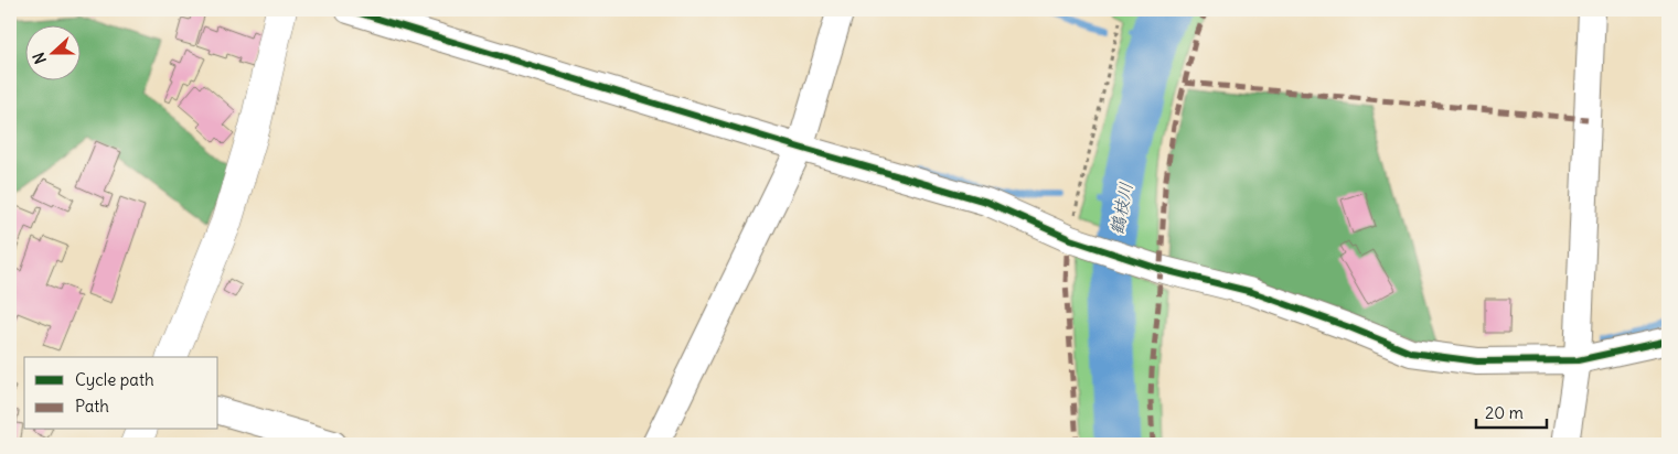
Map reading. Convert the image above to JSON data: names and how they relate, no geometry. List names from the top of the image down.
{
  "water": ["鶴枝川"],
  "legend": ["Cycle path", "Path"],
  "scale_bar": "20 m",
  "north": "left"
}
